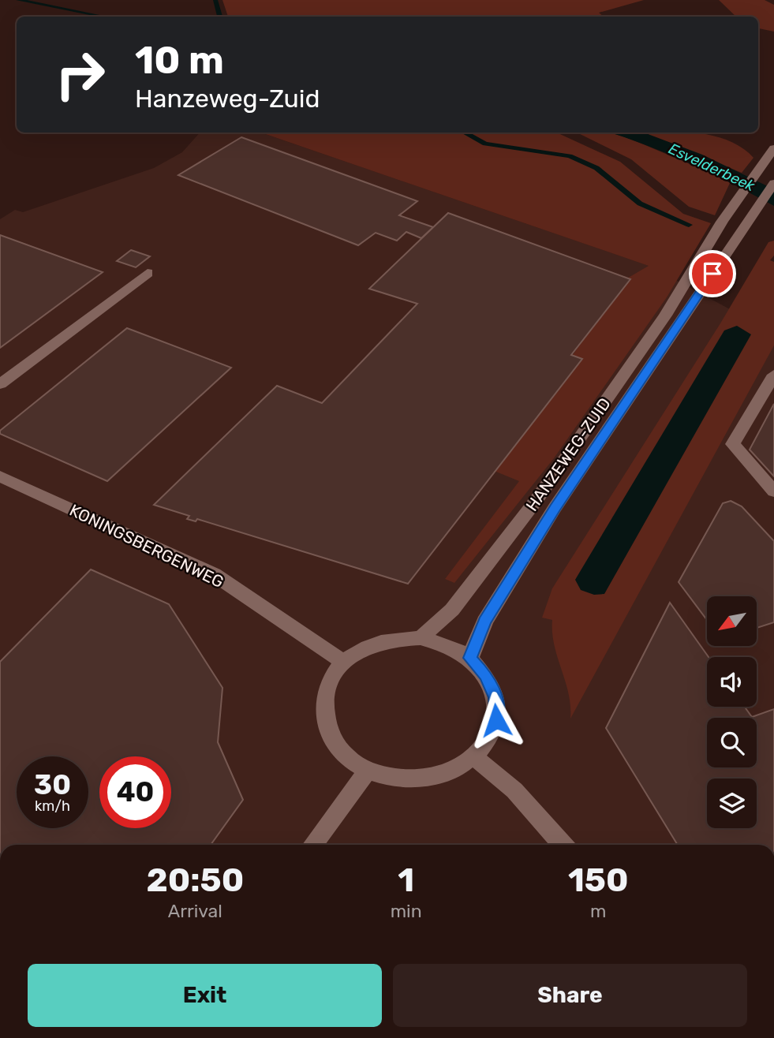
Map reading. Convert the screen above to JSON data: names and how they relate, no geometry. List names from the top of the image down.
{
  "streets": {
    "street": ["HANZEWEG-ZUID", "KONINGSBERGENWEG"]
  },
  "crossings": [
    ["HANZEWEG-ZUID", "KONINGSBERGENWEG"]
  ],
  "water": ["Esvelderbeek"],
  "north": "bottom left",
  "page": {
    "turn": ["10 m", "Hanzeweg-Zuid"],
    "speed": "30 km/h",
    "limit": "40",
    "eta": [
      "20:50",
      "Arrival",
      "1",
      "min",
      "150",
      "m"
    ],
    "buttons": ["Exit", "Share"]
  }
}
